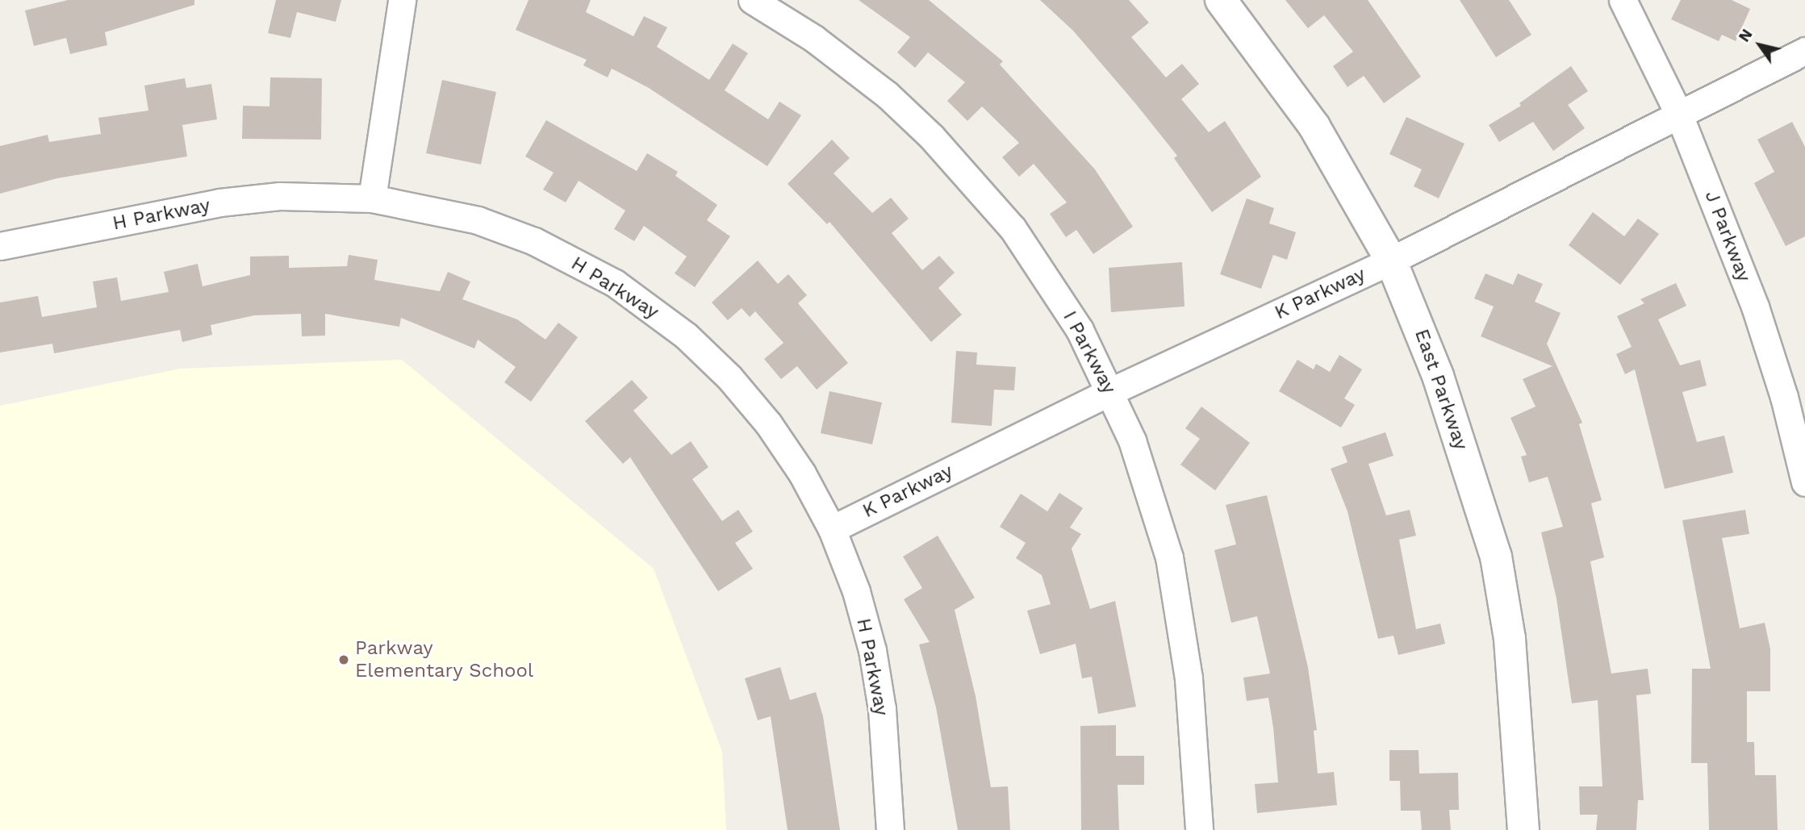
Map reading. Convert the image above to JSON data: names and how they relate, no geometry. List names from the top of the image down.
{
  "streets": {
    "street": [
      "H Parkway",
      "J Parkway",
      "K Parkway",
      "I Parkway",
      "East Parkway"
    ]
  },
  "crossings": [
    ["H Parkway", "K Parkway"],
    ["J Parkway", "K Parkway"],
    ["K Parkway", "I Parkway"],
    ["K Parkway", "East Parkway"]
  ],
  "places": ["Parkway Elementary School"],
  "north": "top left"
}
